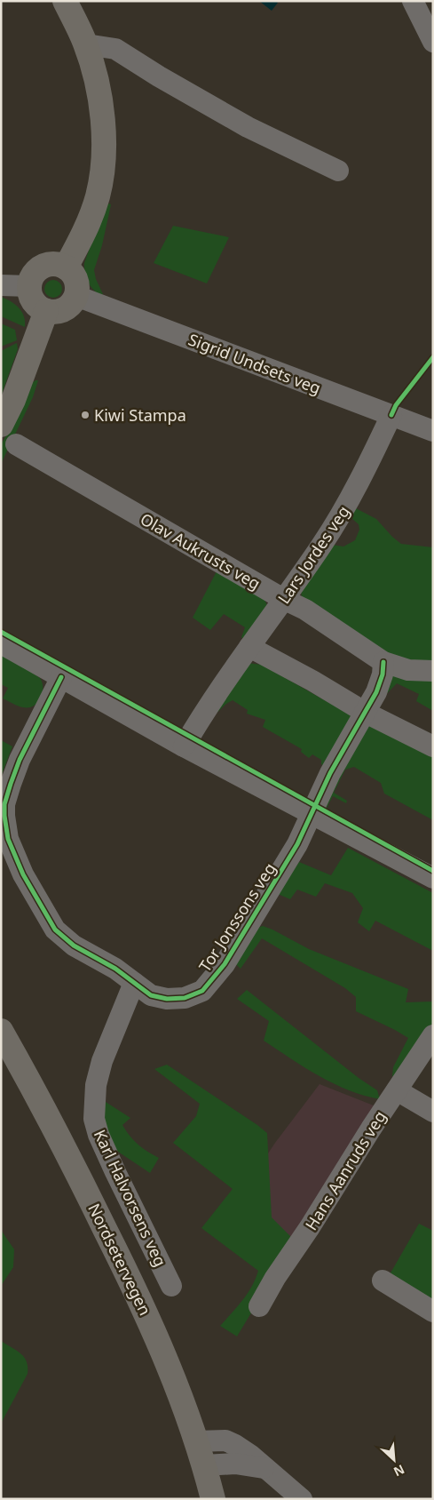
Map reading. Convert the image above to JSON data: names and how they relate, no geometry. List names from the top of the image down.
{
  "streets": {
    "main road": ["Nordsetervegen"],
    "street": [
      "Sigrid Undsets veg",
      "Olav Aukrusts veg",
      "Lars Jordes veg",
      "Tor Jonssons veg",
      "Hans Aanruds veg",
      "Karl Halvorsens veg"
    ]
  },
  "crossings": [
    ["Sigrid Undsets veg", "Lars Jordes veg"],
    ["Olav Aukrusts veg", "Lars Jordes veg"],
    ["Tor Jonssons veg", "Karl Halvorsens veg"]
  ],
  "places": ["Kiwi Stampa"],
  "north": "bottom right"
}
